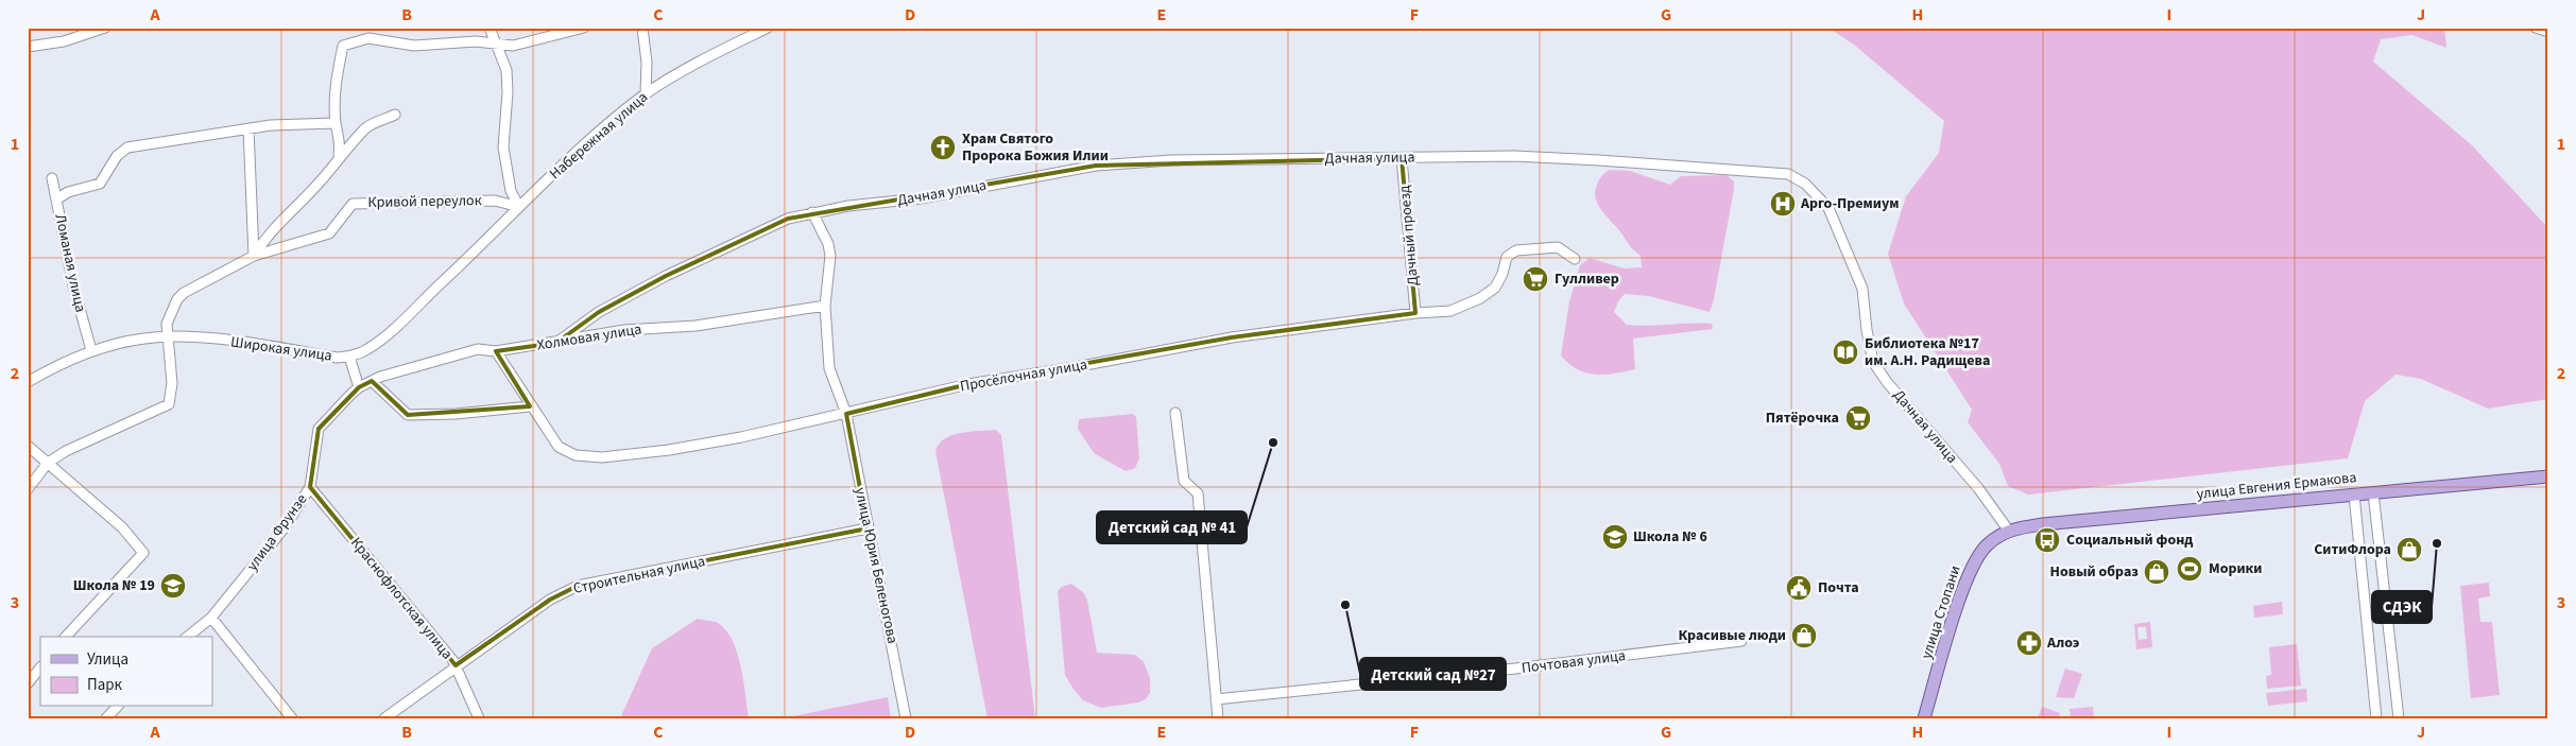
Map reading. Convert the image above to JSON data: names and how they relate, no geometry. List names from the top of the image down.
{
  "streets": {
    "main road": ["улица Евгения Ермакова", "улица Стопани"],
    "street": [
      "Набережная улица",
      "Дачная улица",
      "Кривой переулок",
      "Дачный проезд",
      "Ломаная улица",
      "Холмовая улица",
      "Широкая улица",
      "Просёлочная улица",
      "улица Фрунзе",
      "улица Юрия Беленогова",
      "Строительная улица",
      "Краснофлотская улица",
      "Почтовая улица"
    ]
  },
  "crossings": [
    ["Набережная улица", "Кривой переулок"],
    ["Набережная улица", "Широкая улица"],
    ["Дачная улица", "Дачный проезд"],
    ["Дачная улица", "Холмовая улица"],
    ["Дачная улица", "улица Евгения Ермакова"],
    ["Дачная улица", "улица Юрия Беленогова"],
    ["Дачная улица", "улица Стопани"],
    ["Кривой переулок", "Широкая улица"],
    ["Дачный проезд", "Просёлочная улица"],
    ["Ломаная улица", "Широкая улица"],
    ["Холмовая улица", "Просёлочная улица"],
    ["Холмовая улица", "улица Фрунзе"],
    ["Холмовая улица", "улица Юрия Беленогова"],
    ["Просёлочная улица", "улица Юрия Беленогова"],
    ["улица Евгения Ермакова", "улица Стопани"],
    ["улица Фрунзе", "Краснофлотская улица"],
    ["улица Юрия Беленогова", "Строительная улица"],
    ["Строительная улица", "Краснофлотская улица"]
  ],
  "places": {
    "church": ["Храм Святого Пророка Божия Илии"],
    "hospital": ["Арго-Премиум"],
    "supermarket": ["Гулливер", "Пятёрочка"],
    "library": ["Библиотека №17 им. А.Н. Радищева"],
    "other": ["Детский сад № 41", "СДЭК", "Детский сад №27"],
    "school or university": ["Школа № 6", "Школа № 19"],
    "bus stop": ["Социальный фонд"],
    "shop": ["СитиФлора", "Новый образ", "Красивые люди"],
    "sports": ["Морики"],
    "public building": ["Почта"],
    "pharmacy": ["Алоэ"]
  },
  "legend": ["Улица", "Парк"],
  "grid": {
    "columns": [
      "A",
      "B",
      "C",
      "D",
      "E",
      "F",
      "G",
      "H",
      "I",
      "J"
    ],
    "rows": ["1", "2", "3"]
  }
}
